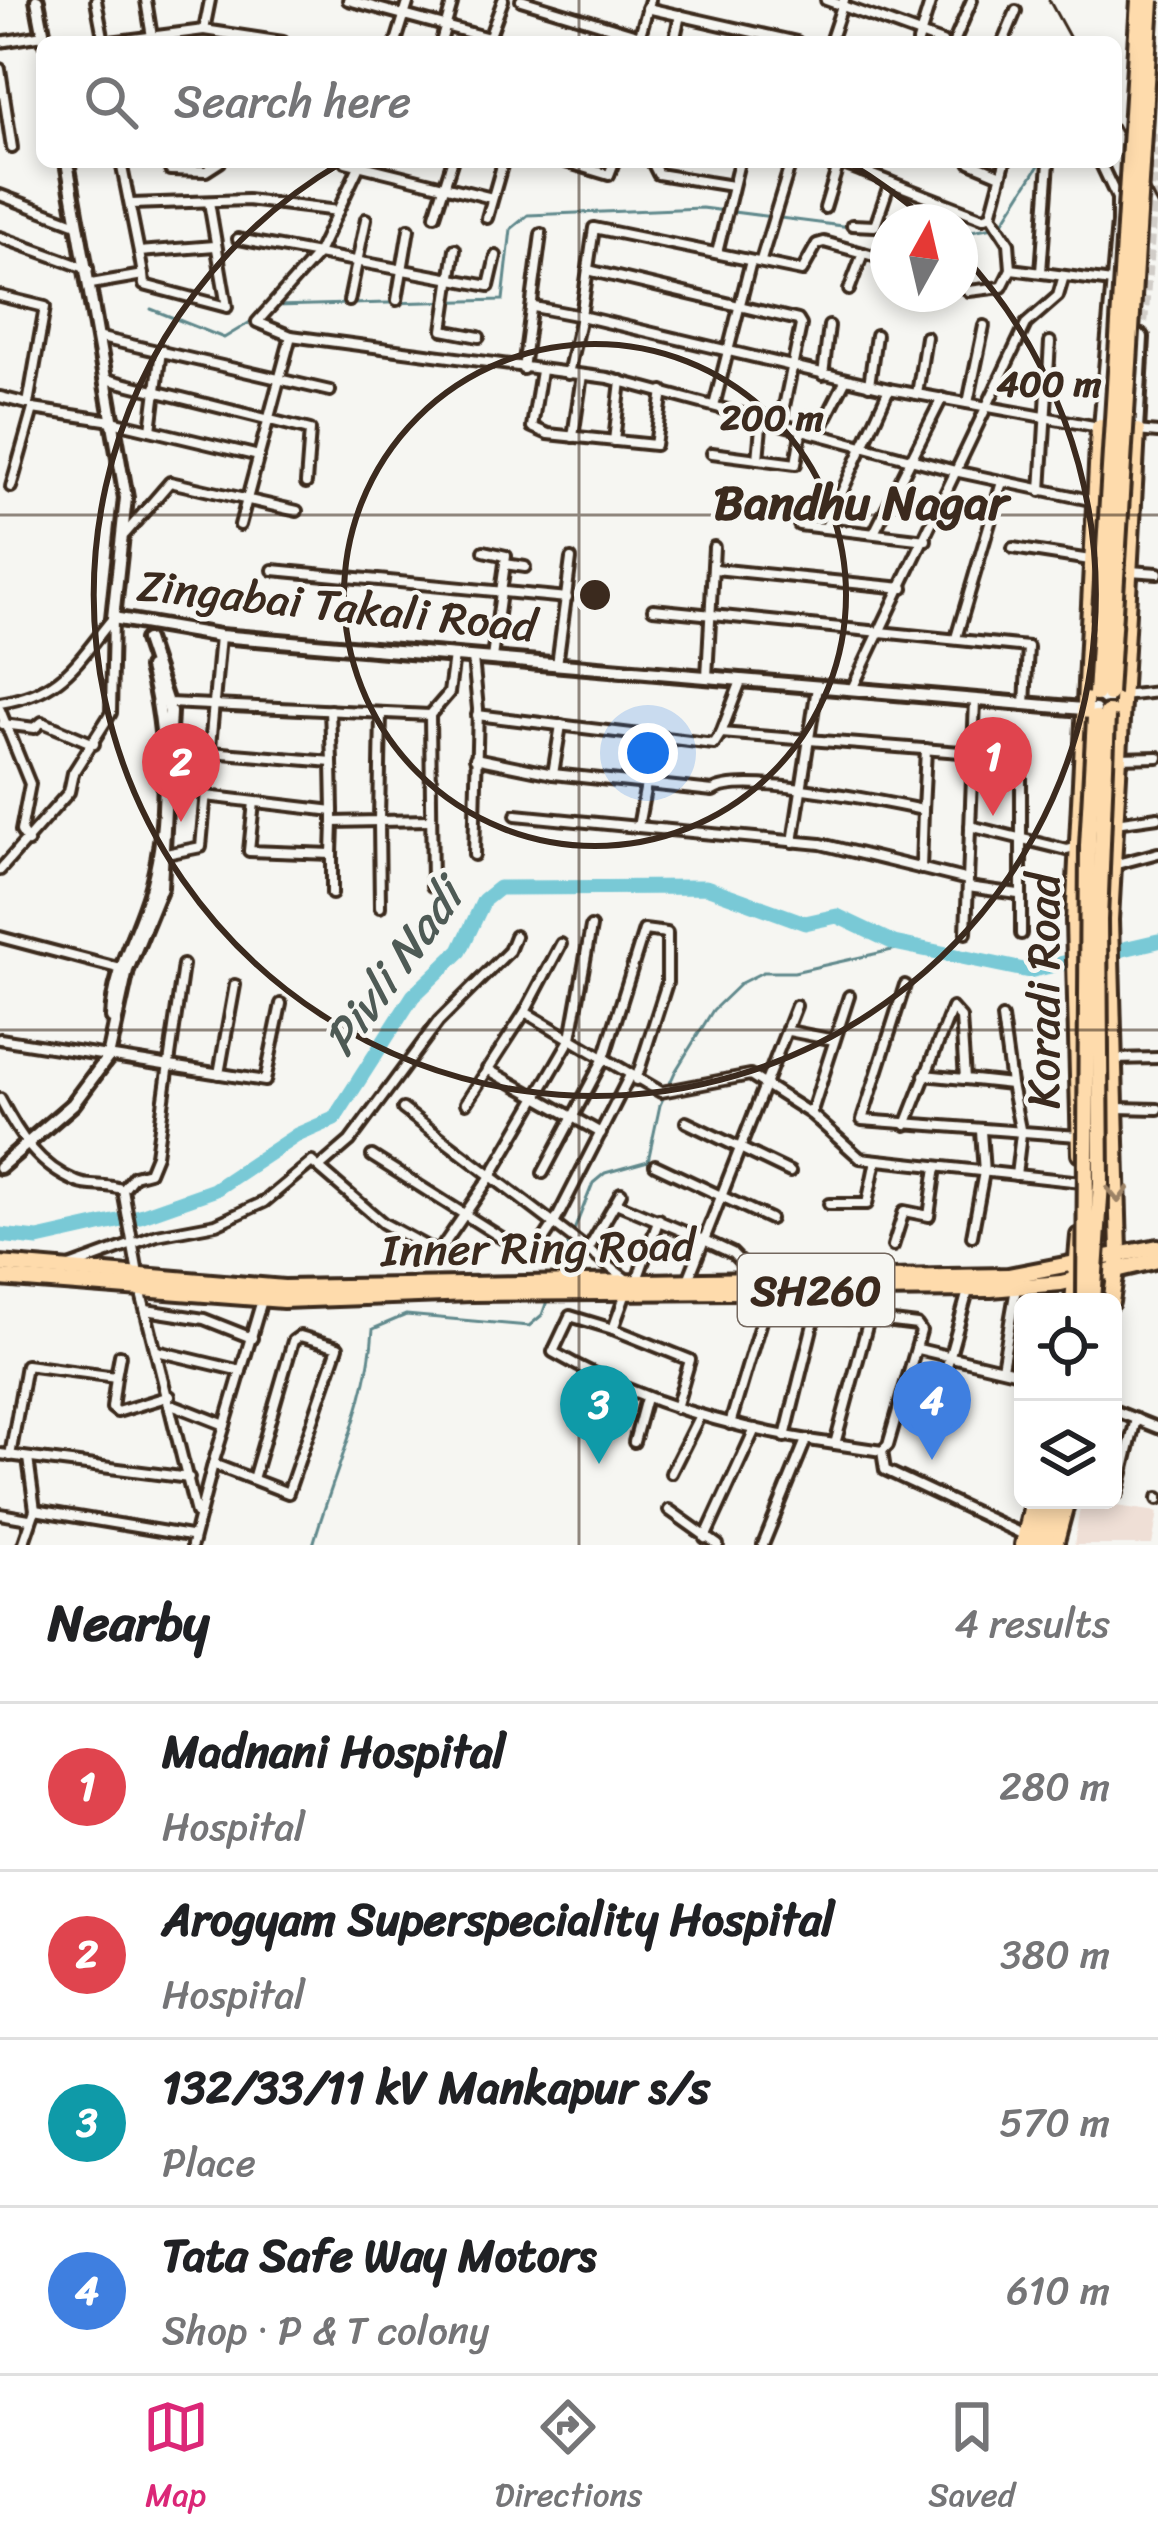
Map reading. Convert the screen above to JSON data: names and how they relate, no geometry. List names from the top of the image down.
{
  "streets": {
    "main road": ["Koradi Road", "Inner Ring Road", "SH260"],
    "street": ["Zingabai Takali Road"]
  },
  "crossings": [
    ["Zingabai Takali Road", "Koradi Road"],
    ["Koradi Road", "Inner Ring Road"],
    ["Koradi Road", "SH260"],
    ["Inner Ring Road", "SH260"]
  ],
  "districts": ["Bandhu Nagar"],
  "water": ["Pivli Nadi"],
  "north": "top",
  "page": {
    "search": "Search here",
    "pins": [
      "1",
      "2",
      "4",
      "3"
    ],
    "heading": ["Nearby", "4 results"],
    "list": [
      {
        "mark": "1",
        "name": "Madnani Hospital",
        "note": "Hospital",
        "value": "280 m"
      },
      {
        "mark": "2",
        "name": "Arogyam Superspeciality Hospital",
        "note": "Hospital",
        "value": "380 m"
      },
      {
        "mark": "3",
        "name": "132/33/11 kV Mankapur s/s",
        "note": "Place",
        "value": "570 m"
      },
      {
        "mark": "4",
        "name": "Tata Safe Way Motors",
        "note": "Shop · P & T colony",
        "value": "610 m"
      }
    ],
    "nav": ["Map", "Directions", "Saved"]
  },
  "rings": ["400 m", "200 m"]
}
